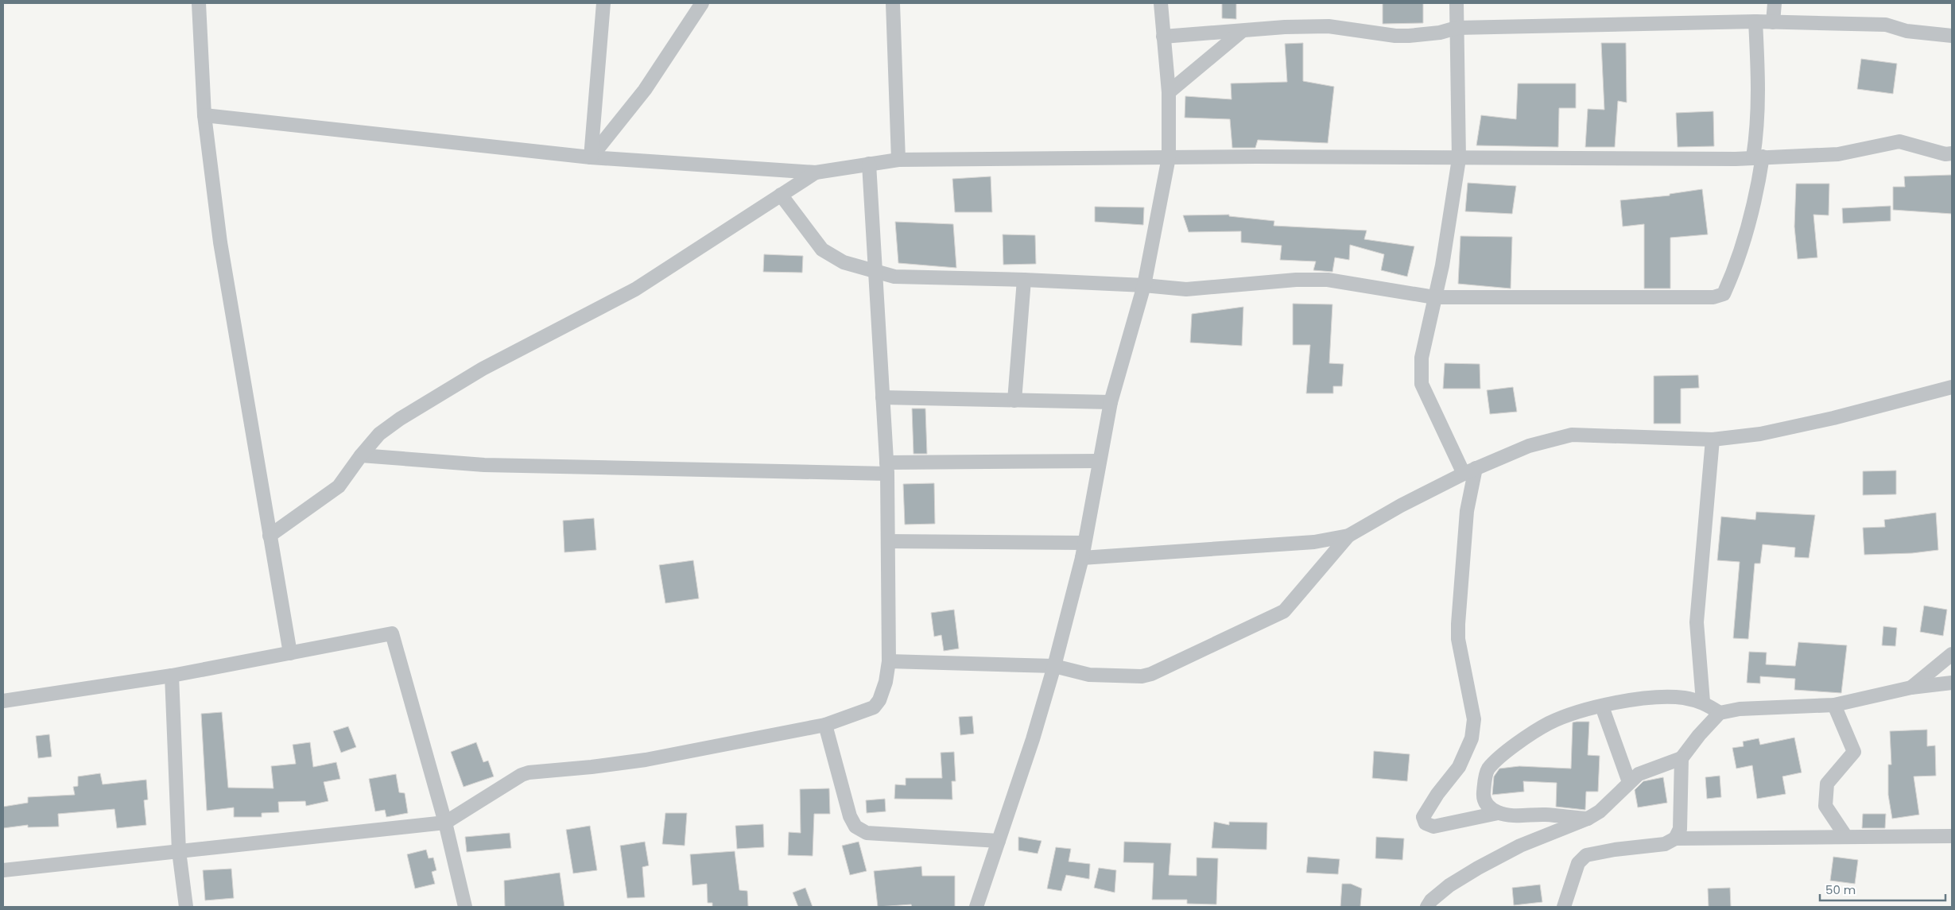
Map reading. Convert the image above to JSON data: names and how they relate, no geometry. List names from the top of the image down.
{
  "scale_bar": "50 m"
}
